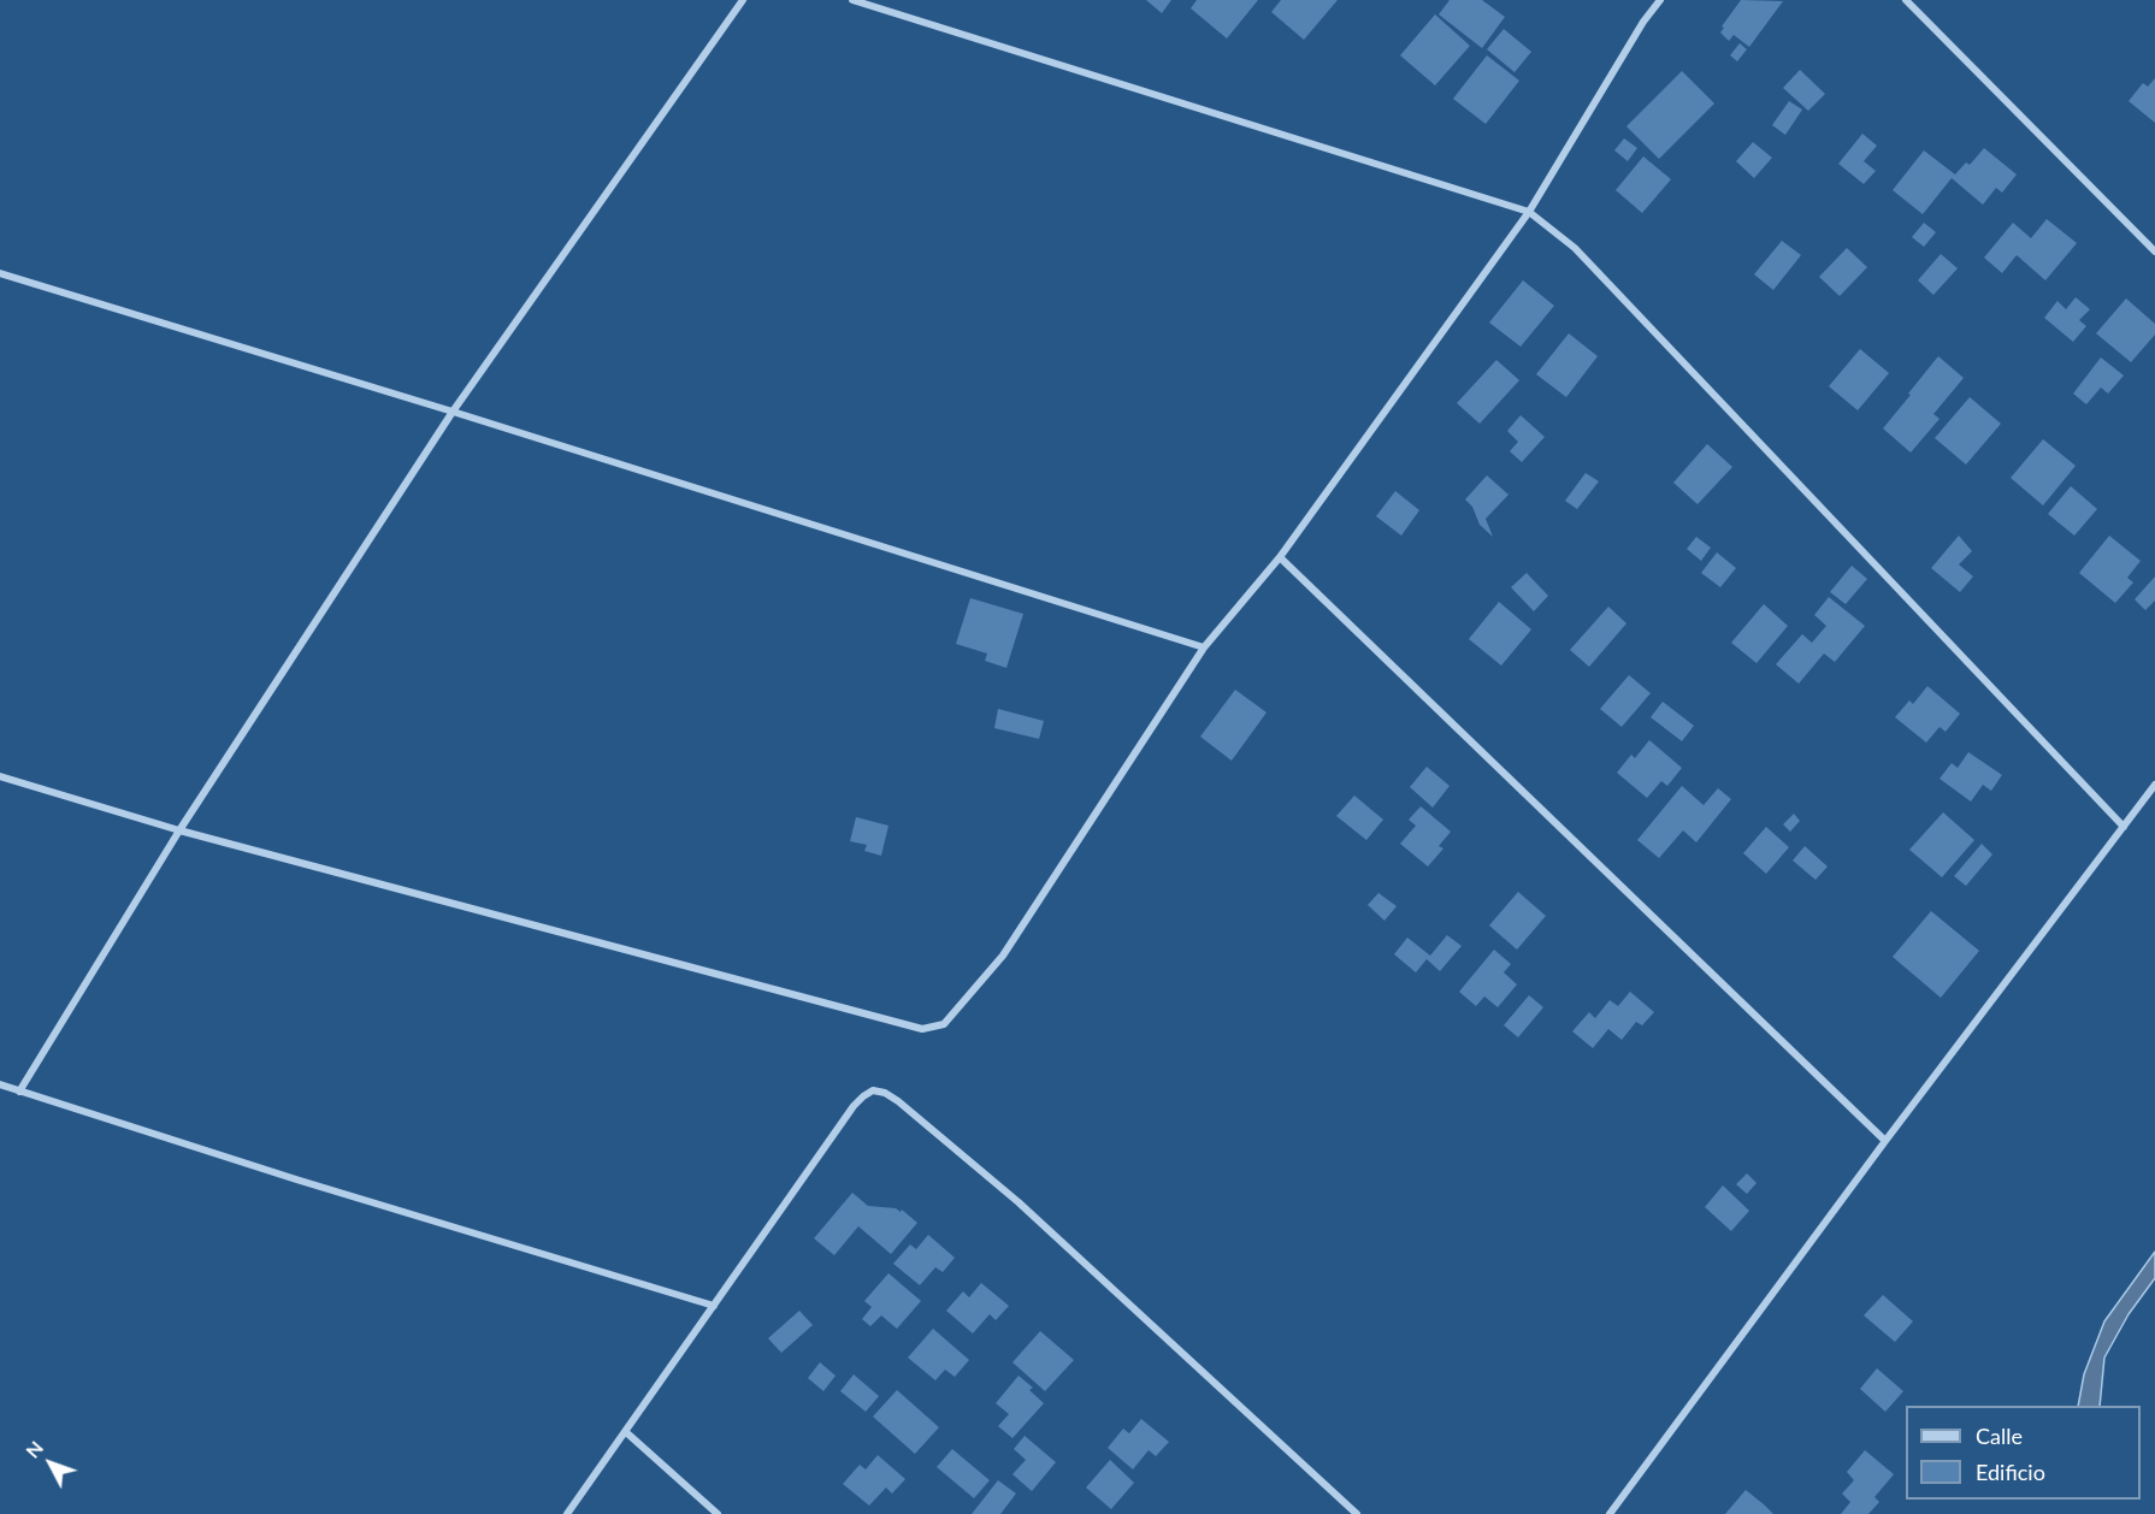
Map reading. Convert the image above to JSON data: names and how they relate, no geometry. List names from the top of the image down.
{
  "legend": ["Calle", "Edificio"],
  "north": "top left"
}
